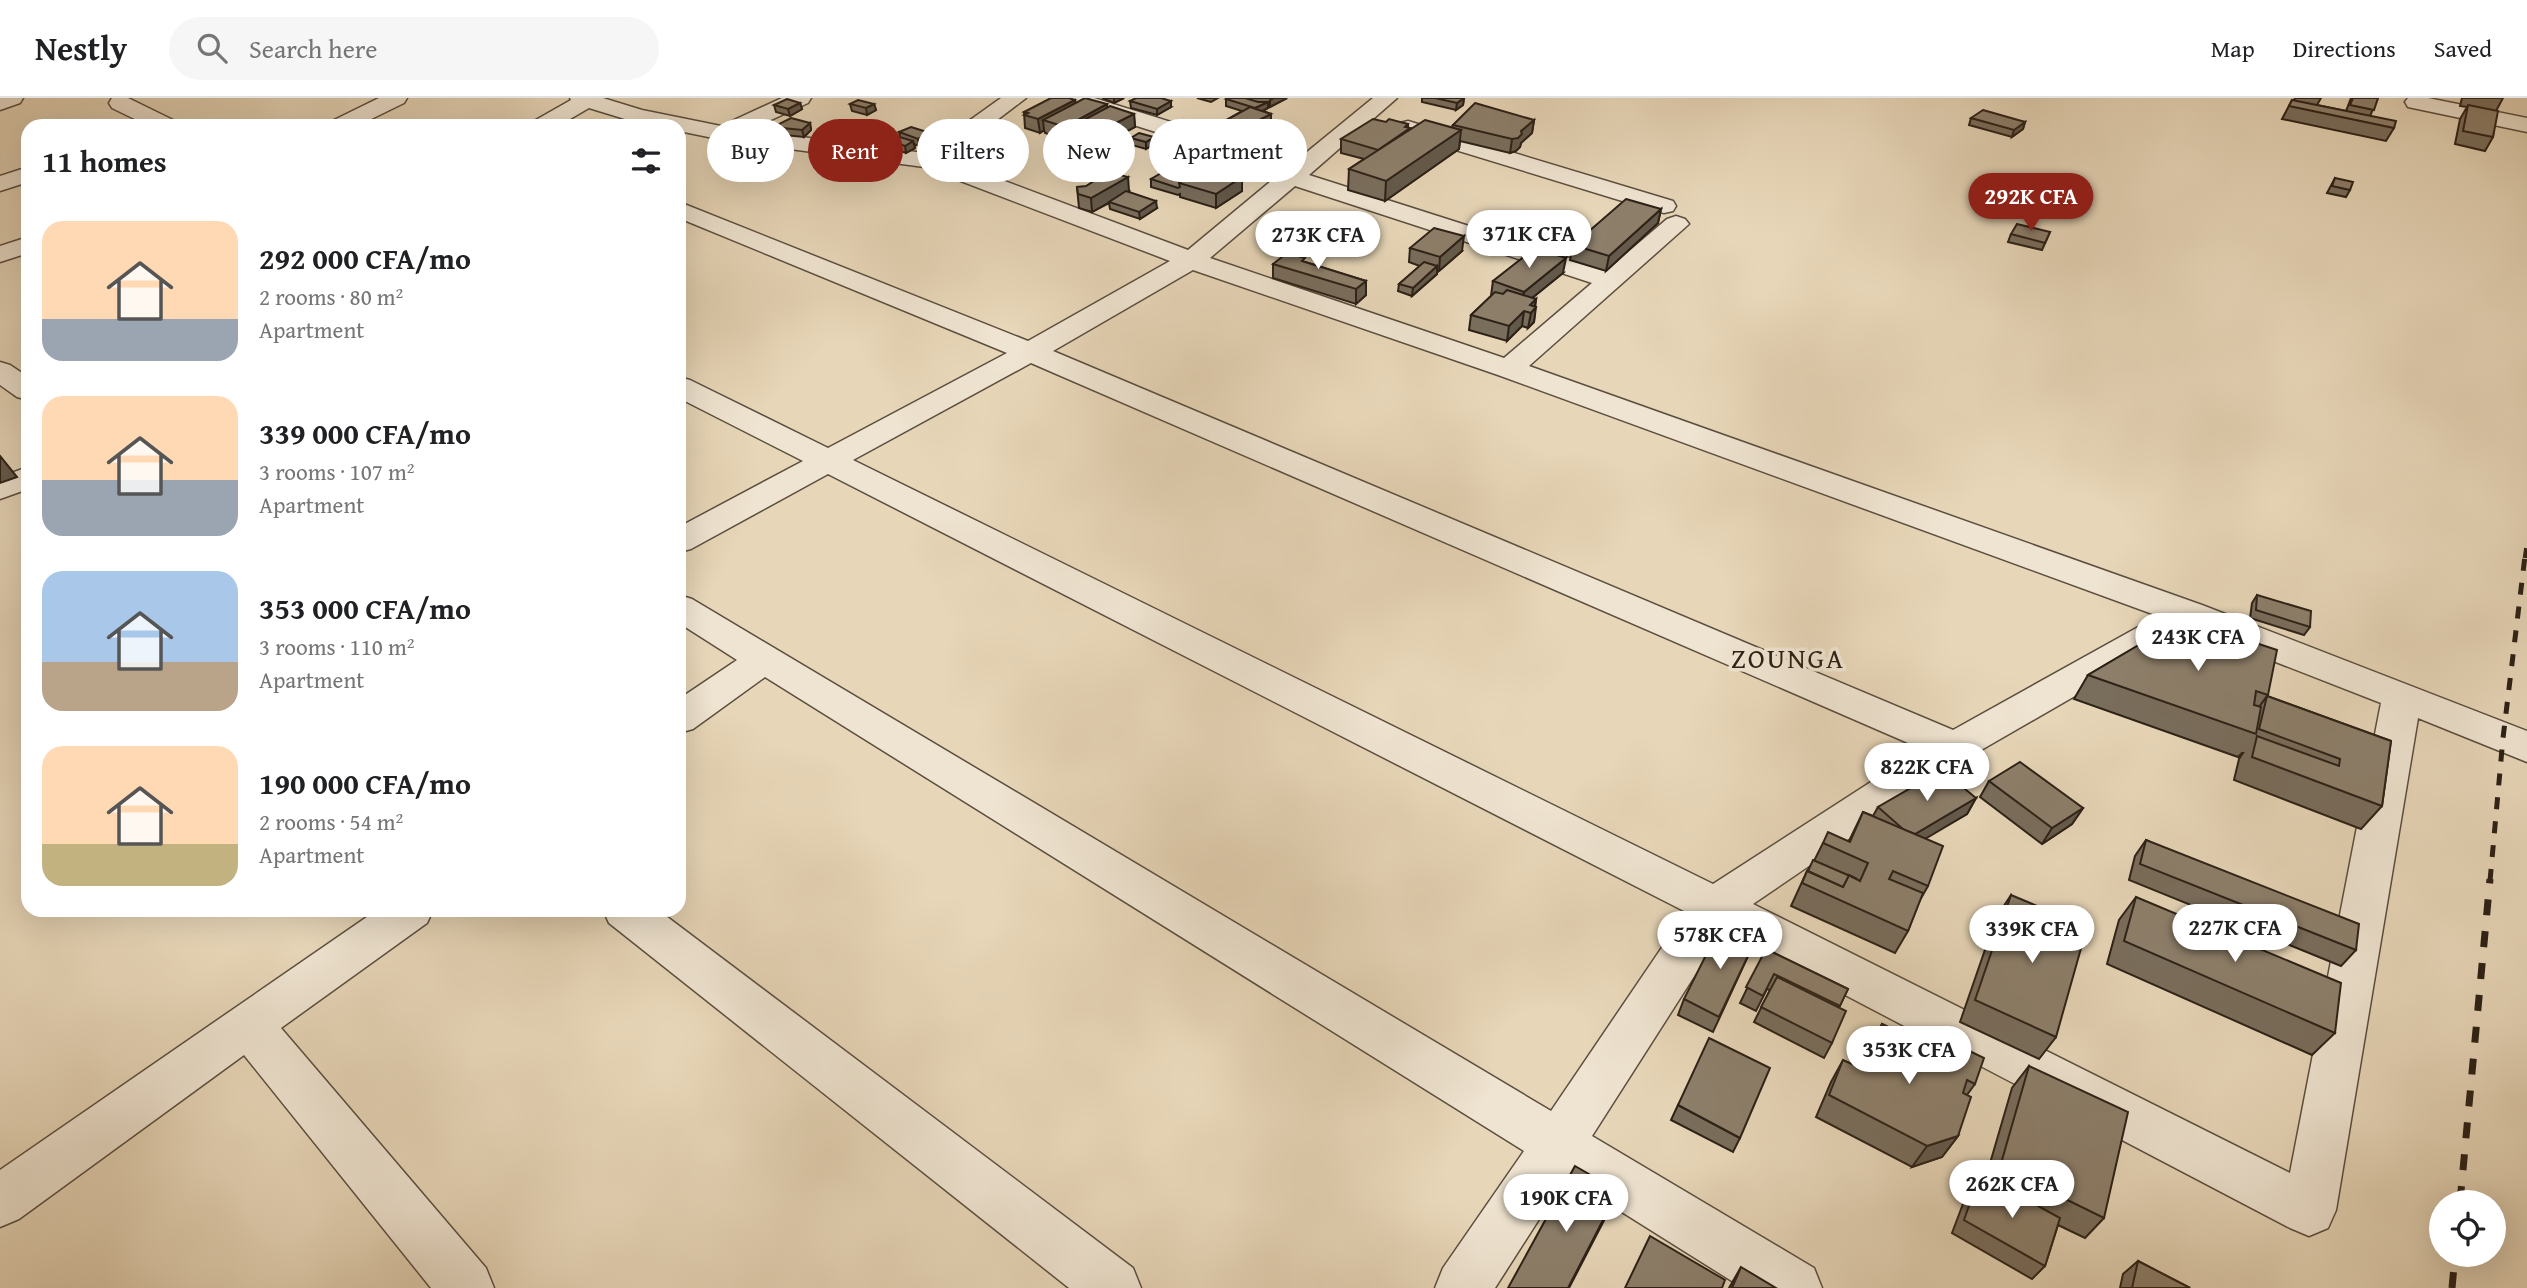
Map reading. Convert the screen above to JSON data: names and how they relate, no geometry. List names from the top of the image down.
{
  "districts": ["ZOUNGA"],
  "page": {
    "header": "Nestly",
    "search": "Search here",
    "nav": ["Map", "Directions", "Saved"],
    "chip": [
      "Buy",
      "Rent",
      "Filters",
      "New",
      "Apartment"
    ],
    "heading": "11 homes",
    "price": [
      "292K CFA",
      "371K CFA",
      "273K CFA",
      "243K CFA",
      "822K CFA",
      "227K CFA",
      "339K CFA",
      "578K CFA",
      "353K CFA",
      "262K CFA",
      "190K CFA"
    ],
    "list": [
      {
        "name": "292 000 CFA/mo",
        "note": "2 rooms · 80 m² · Apartment"
      },
      {
        "name": "339 000 CFA/mo",
        "note": "3 rooms · 107 m² · Apartment"
      },
      {
        "name": "353 000 CFA/mo",
        "note": "3 rooms · 110 m² · Apartment"
      },
      {
        "name": "190 000 CFA/mo",
        "note": "2 rooms · 54 m² · Apartment"
      }
    ]
  }
}
